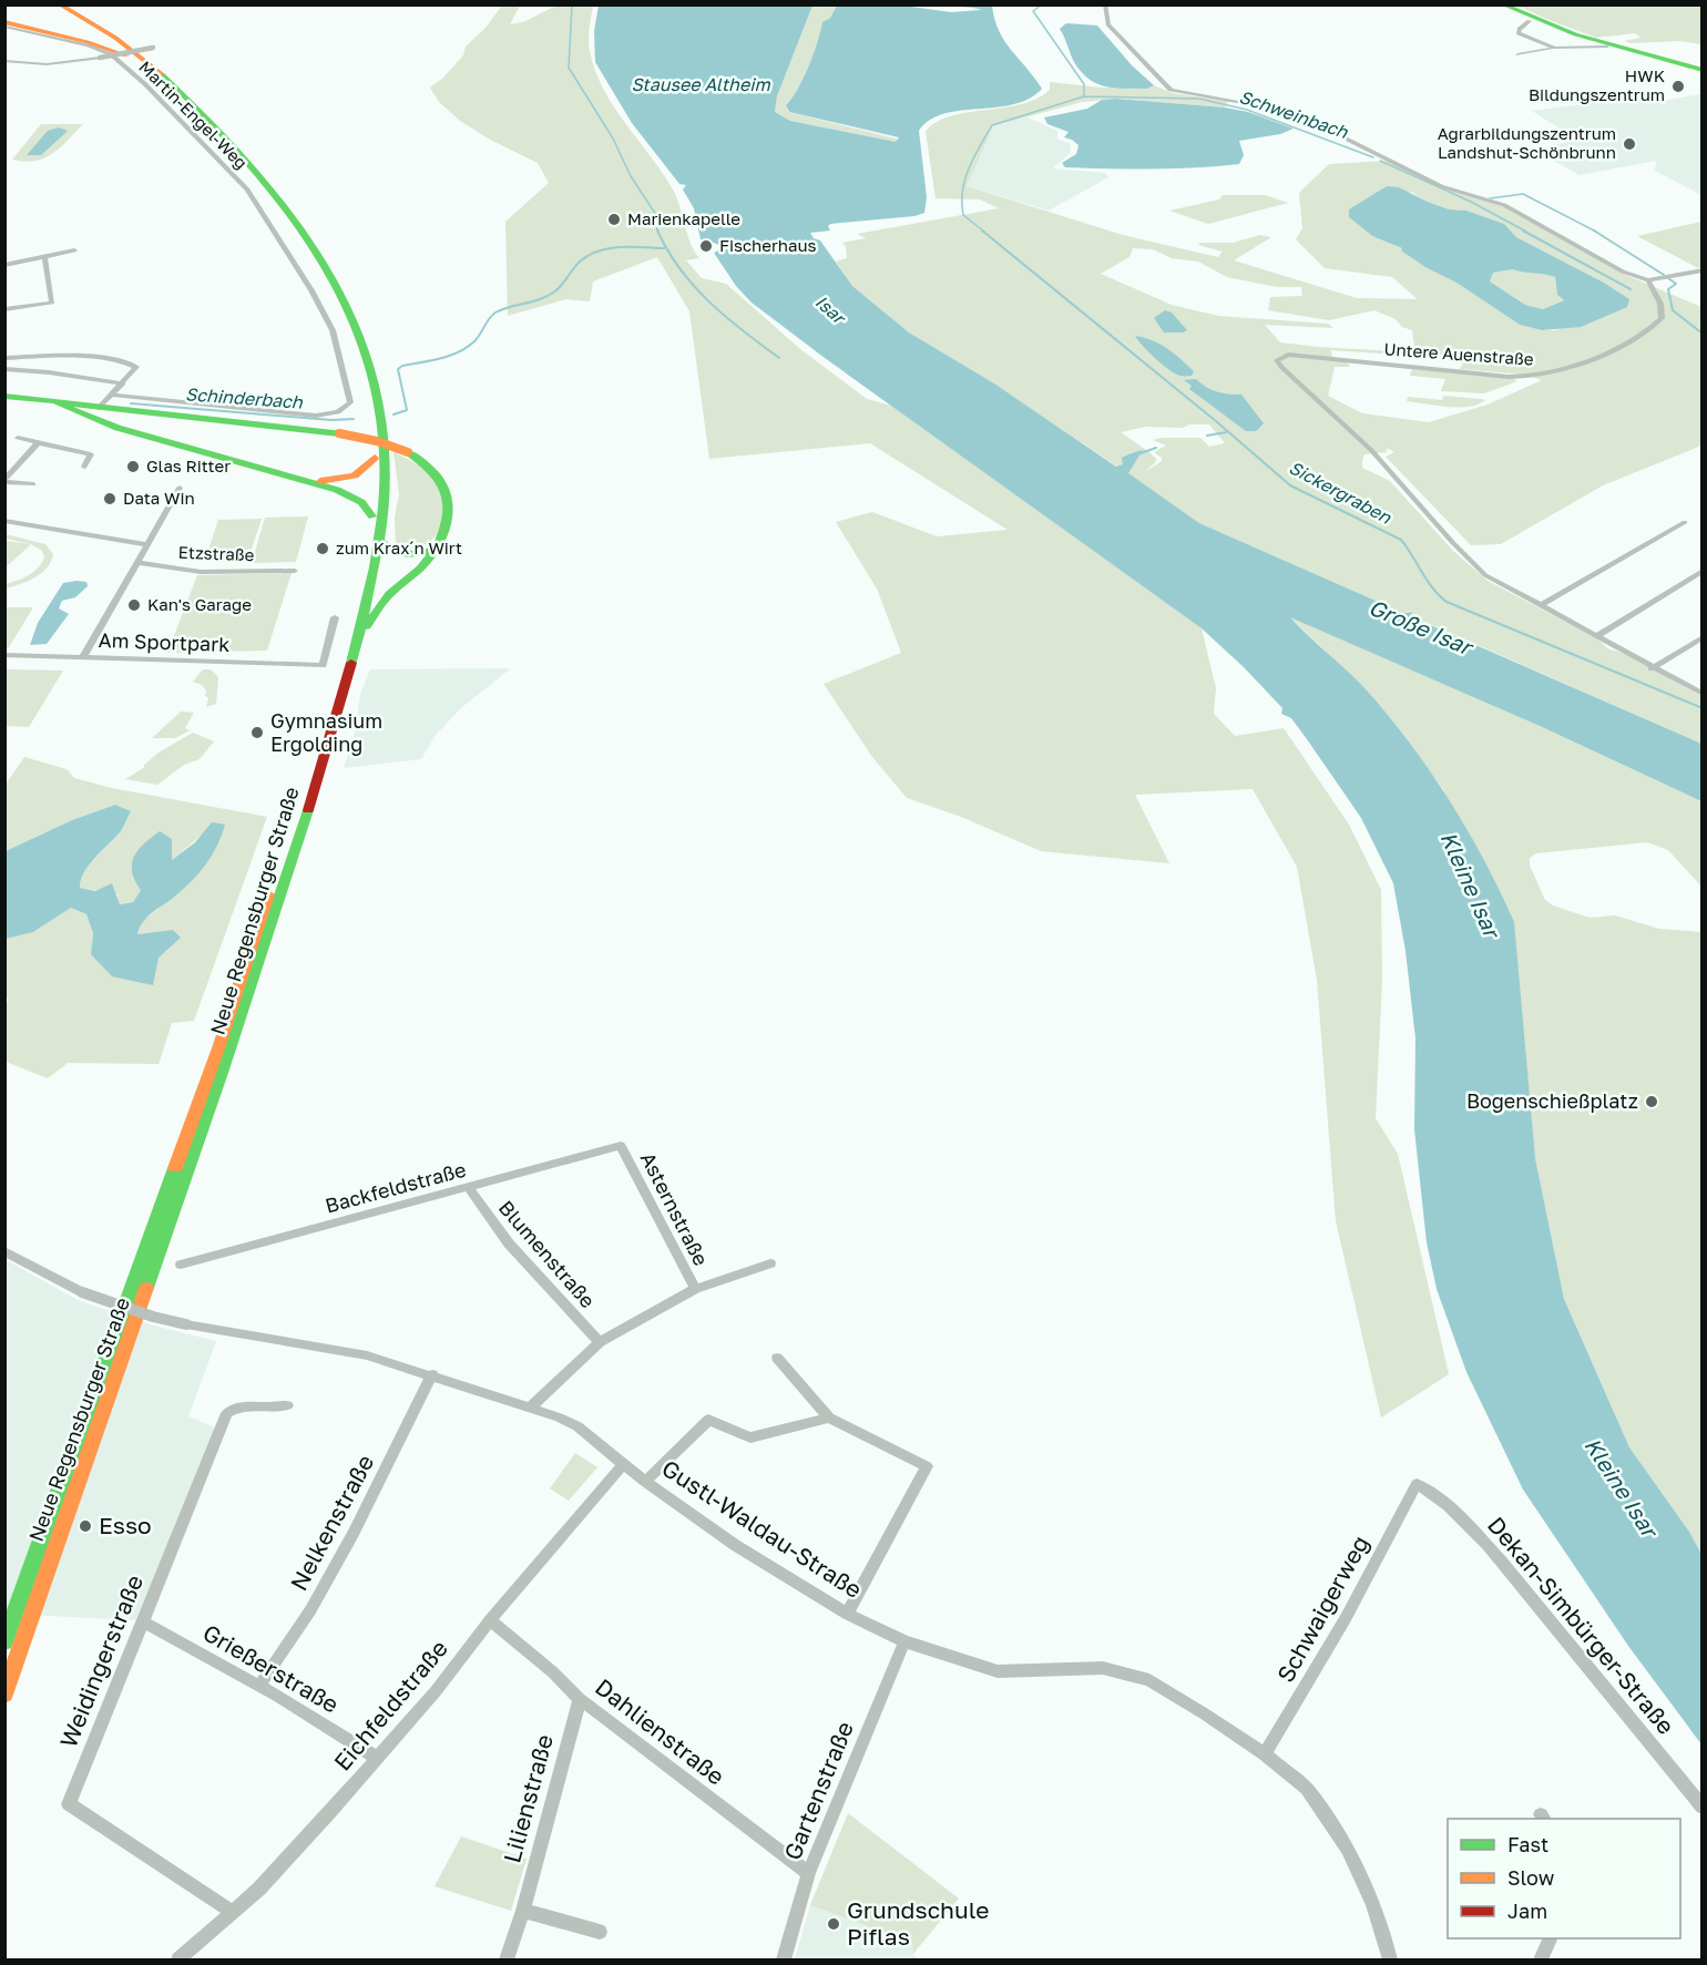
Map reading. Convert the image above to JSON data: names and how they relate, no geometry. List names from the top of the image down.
{
  "streets": {
    "main road": ["Neue Regensburger Straße"],
    "street": [
      "Martin-Engel-Weg",
      "Untere Auenstraße",
      "Etzstraße",
      "Am Sportpark",
      "Backfeldstraße",
      "Asternstraße",
      "Blumenstraße",
      "Nelkenstraße",
      "Gustl-Waldau-Straße",
      "Schwaigerweg",
      "Dekan-Simbürger-Straße",
      "Weidingerstraße",
      "Grießerstraße",
      "Eichfeldstraße",
      "Dahlienstraße",
      "Gartenstraße",
      "Lilienstraße"
    ]
  },
  "crossings": [
    ["Etzstraße", "Am Sportpark"],
    ["Backfeldstraße", "Asternstraße"],
    ["Backfeldstraße", "Blumenstraße"],
    ["Nelkenstraße", "Gustl-Waldau-Straße"],
    ["Nelkenstraße", "Grießerstraße"],
    ["Gustl-Waldau-Straße", "Schwaigerweg"],
    ["Gustl-Waldau-Straße", "Eichfeldstraße"],
    ["Gustl-Waldau-Straße", "Gartenstraße"],
    ["Schwaigerweg", "Dekan-Simbürger-Straße"],
    ["Weidingerstraße", "Grießerstraße"],
    ["Weidingerstraße", "Eichfeldstraße"],
    ["Grießerstraße", "Eichfeldstraße"],
    ["Eichfeldstraße", "Dahlienstraße"],
    ["Dahlienstraße", "Gartenstraße"],
    ["Dahlienstraße", "Lilienstraße"]
  ],
  "water": [
    "Stausee Altheim",
    "Schweinbach",
    "Isar",
    "Schinderbach",
    "Sickergraben",
    "Große Isar",
    "Kleine Isar"
  ],
  "places": [
    "HWK Bildungszentrum",
    "Agrarbildungszentrum Landshut-Schönbrunn",
    "Marienkapelle",
    "Fischerhaus",
    "Glas Ritter",
    "Data Win",
    "zum Krax´n Wirt",
    "Kan's Garage",
    "Gymnasium Ergolding",
    "Bogenschießplatz",
    "Esso",
    "Grundschule Piflas"
  ],
  "legend": ["Fast", "Slow", "Jam"]
}
